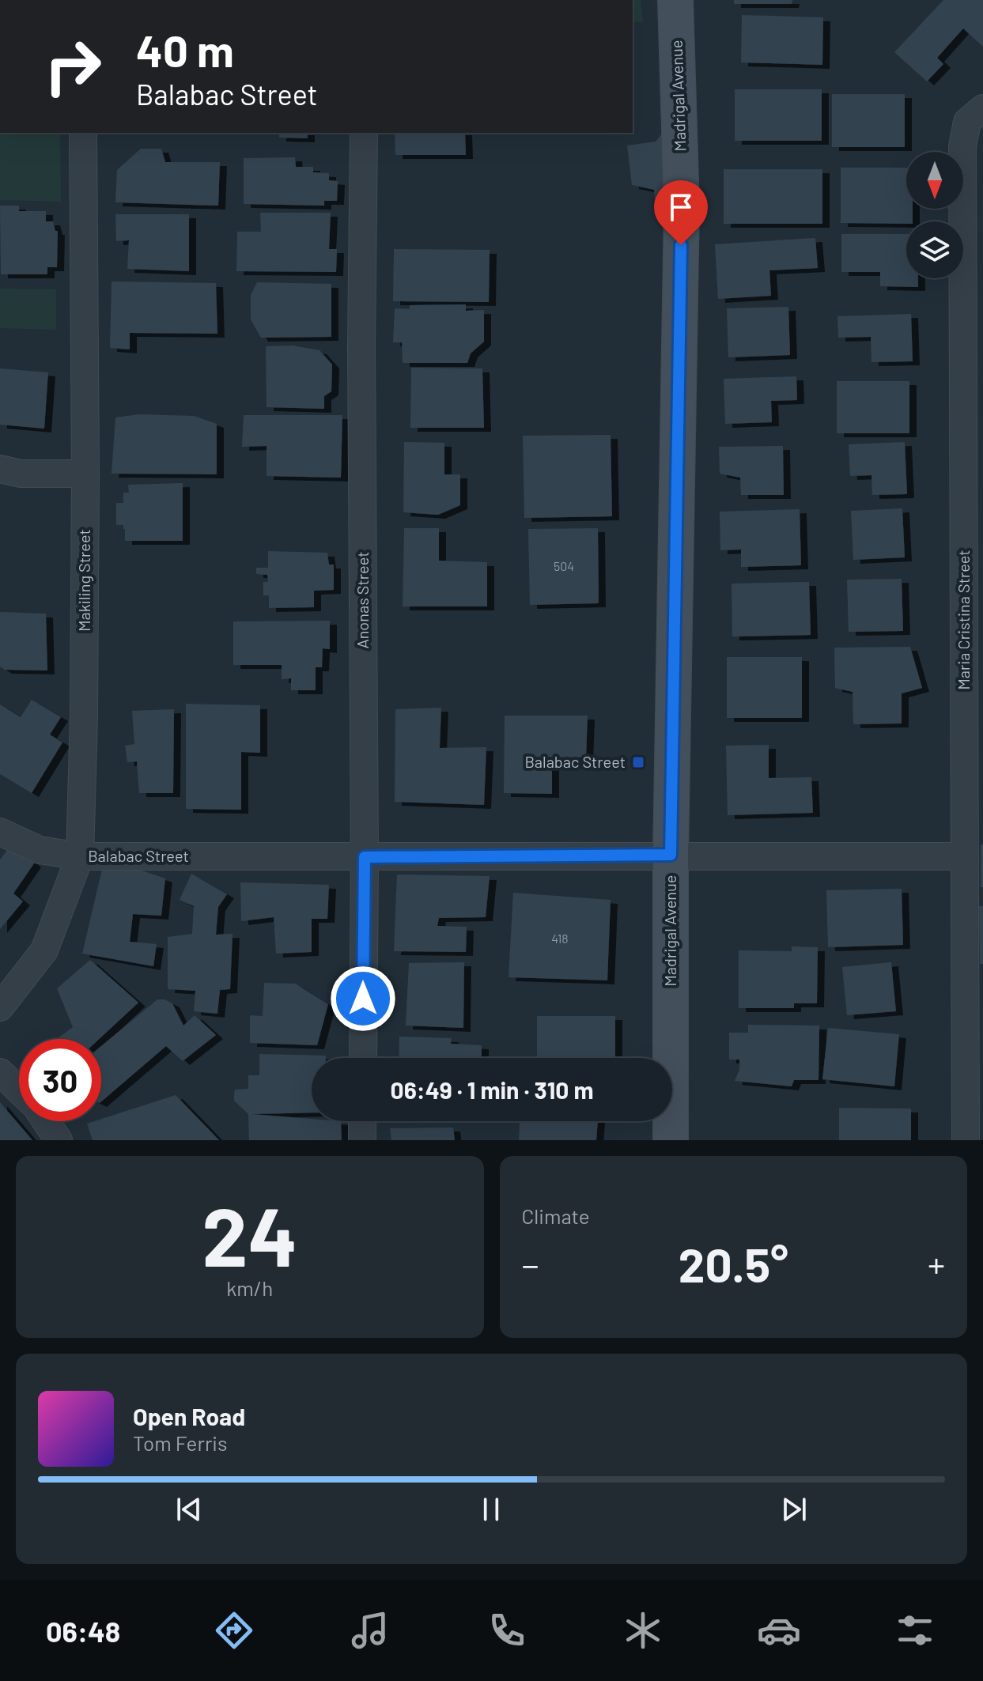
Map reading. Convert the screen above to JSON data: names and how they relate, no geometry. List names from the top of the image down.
{
  "streets": {
    "street": [
      "Madrigal Avenue",
      "Makiling Street",
      "Anonas Street",
      "Maria Cristina Street",
      "Balabac Street"
    ]
  },
  "crossings": [
    ["Madrigal Avenue", "Balabac Street"],
    ["Makiling Street", "Balabac Street"],
    ["Anonas Street", "Balabac Street"],
    ["Maria Cristina Street", "Balabac Street"]
  ],
  "places": {
    "transit": ["Balabac Street"]
  },
  "house_numbers": ["504", "418"],
  "north": "bottom",
  "page": {
    "turn": ["40 m", "Balabac Street"],
    "limit": "30",
    "trip": "06:49 · 1 min · 310 m",
    "tile": [
      ["24", "km/h"],
      "Climate"
    ],
    "heat": ["−", "20.5°", "+"],
    "song": ["Open Road", "Tom Ferris"],
    "tabs": "06:48"
  }
}
